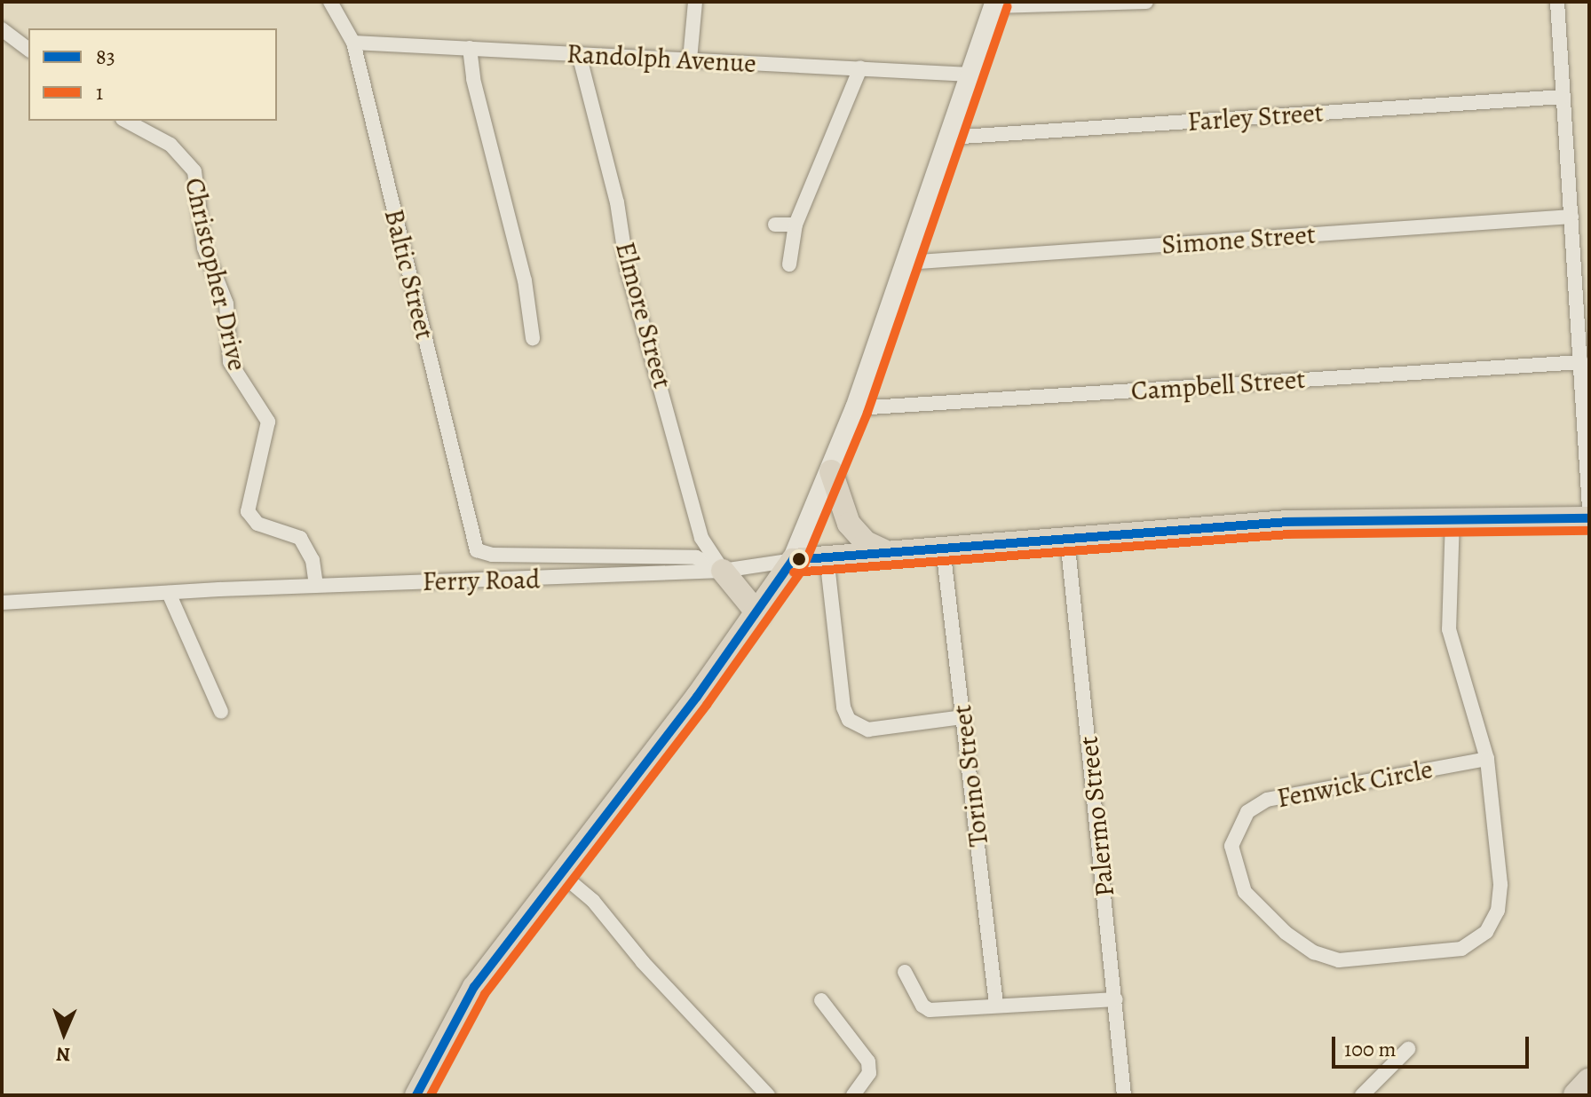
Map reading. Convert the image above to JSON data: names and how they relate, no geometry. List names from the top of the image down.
{
  "streets": {
    "street": [
      "Randolph Avenue",
      "Farley Street",
      "Simone Street",
      "Christopher Drive",
      "Baltic Street",
      "Elmore Street",
      "Campbell Street",
      "Ferry Road",
      "Torino Street",
      "Fenwick Circle",
      "Palermo Street"
    ]
  },
  "crossings": [
    ["Randolph Avenue", "Baltic Street"],
    ["Randolph Avenue", "Elmore Street"],
    ["Christopher Drive", "Ferry Road"],
    ["Baltic Street", "Elmore Street"],
    ["Baltic Street", "Ferry Road"],
    ["Elmore Street", "Ferry Road"]
  ],
  "lines": ["transit line 1", "transit line 83"],
  "legend": ["83", "1"],
  "scale_bar": "100 m",
  "north": "bottom"
}
